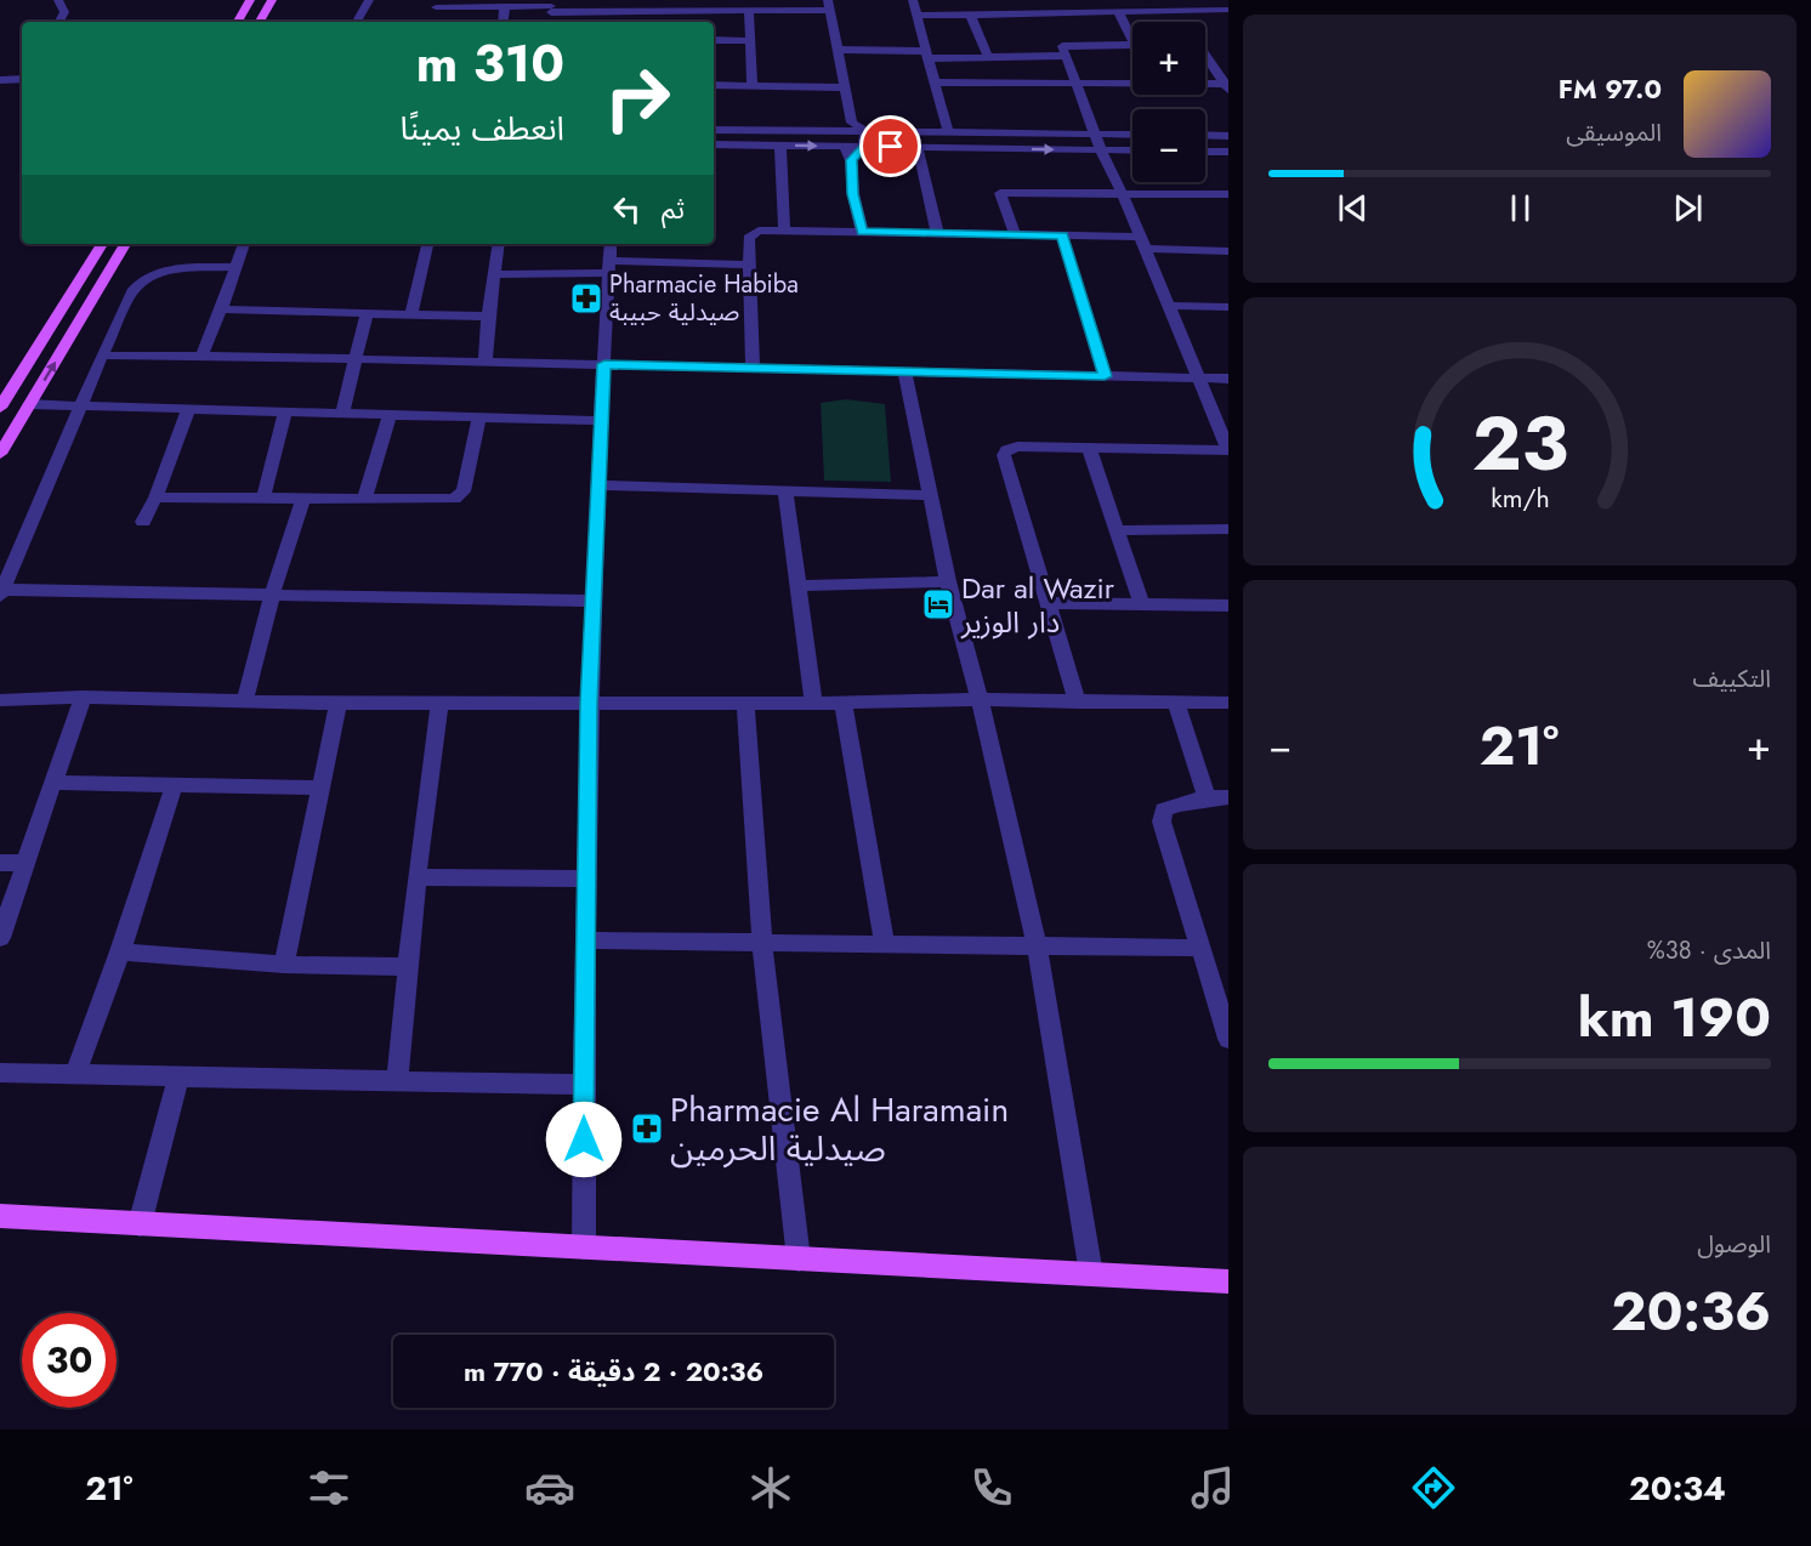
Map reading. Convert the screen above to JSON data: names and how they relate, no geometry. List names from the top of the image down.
{
  "places": {
    "pharmacy": ["Pharmacie Habiba صيدلية حبيبة", "Pharmacie Al Haramain صيدلية الحرمين"],
    "hotel": ["Dar al Wazir دار الوزير"]
  },
  "page": {
    "map_buttons": ["+", "−"],
    "turn": ["310 m", "انعطف يمينًا"],
    "song": ["97.0 FM", "الموسيقى"],
    "then": "ثم",
    "tile": [
      "التكييف",
      ["المدى · 38%", "190 km"],
      ["الوصول", "20:36"]
    ],
    "heat": ["−", "21°", "+"],
    "limit": "30",
    "trip": "20:36 · 2 دقيقة · 770 m",
    "tabs": ["20:34", "21°"],
    "gauge": ["23", "km/h"]
  }
}
